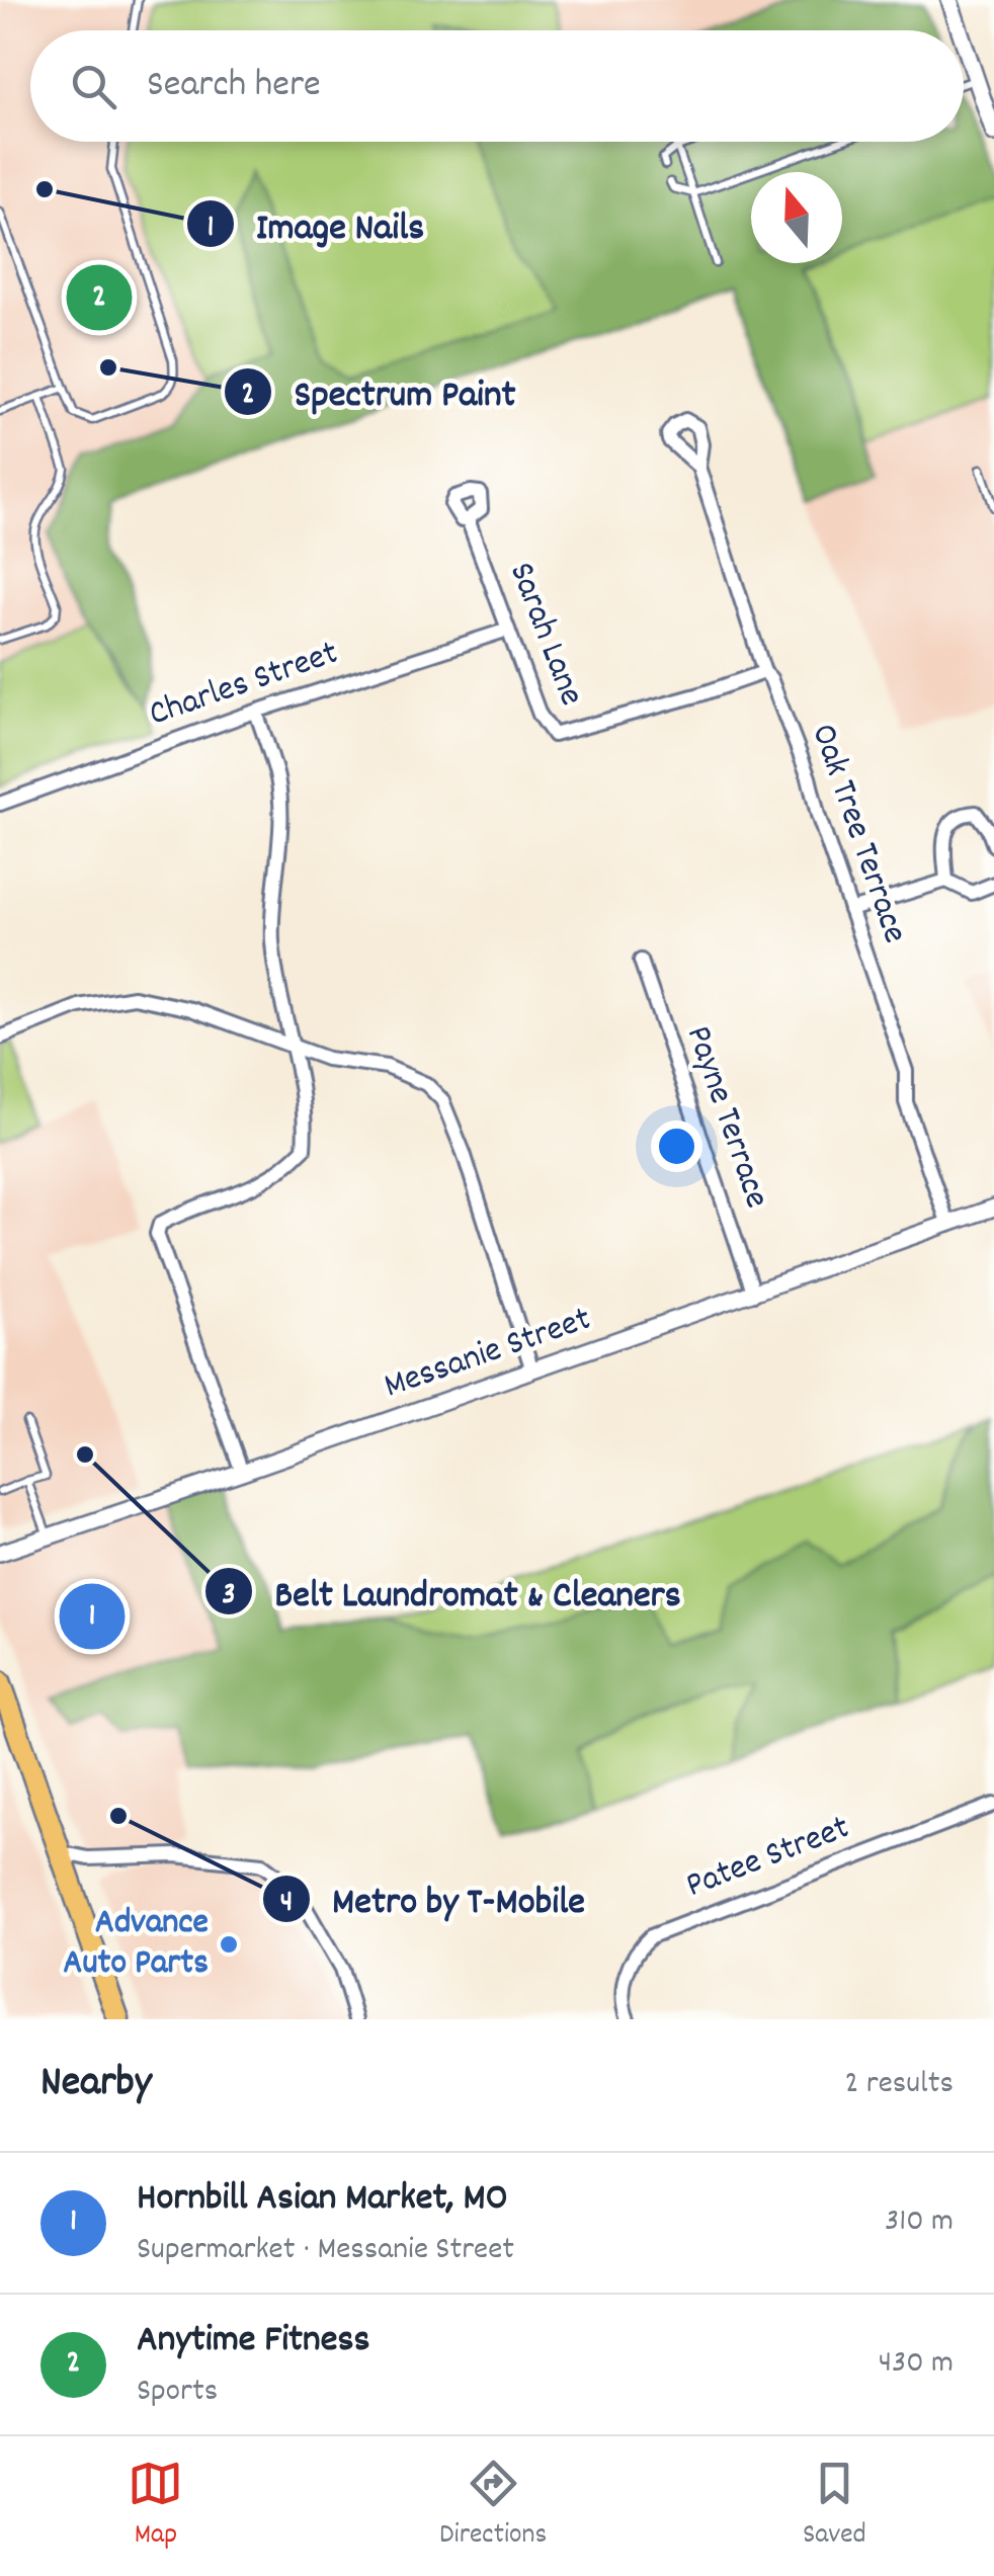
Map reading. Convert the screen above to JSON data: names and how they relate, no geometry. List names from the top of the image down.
{
  "streets": {
    "street": [
      "Sarah Lane",
      "Charles Street",
      "Oak Tree Terrace",
      "Payne Terrace",
      "Messanie Street",
      "Patee Street"
    ]
  },
  "crossings": [
    ["Sarah Lane", "Charles Street"],
    ["Sarah Lane", "Oak Tree Terrace"],
    ["Oak Tree Terrace", "Messanie Street"],
    ["Payne Terrace", "Messanie Street"]
  ],
  "places": [
    "Image Nails",
    "Spectrum Paint",
    "Belt Laundromat & Cleaners",
    "Metro by T-Mobile",
    "Advance Auto Parts"
  ],
  "north": "top",
  "page": {
    "search": "Search here",
    "pins": ["2", "1"],
    "heading": ["Nearby", "2 results"],
    "list": [
      {
        "mark": "1",
        "name": "Hornbill Asian Market, MO",
        "note": "Supermarket · Messanie Street",
        "value": "310 m"
      },
      {
        "mark": "2",
        "name": "Anytime Fitness",
        "note": "Sports",
        "value": "430 m"
      }
    ],
    "nav": ["Map", "Directions", "Saved"]
  }
}
